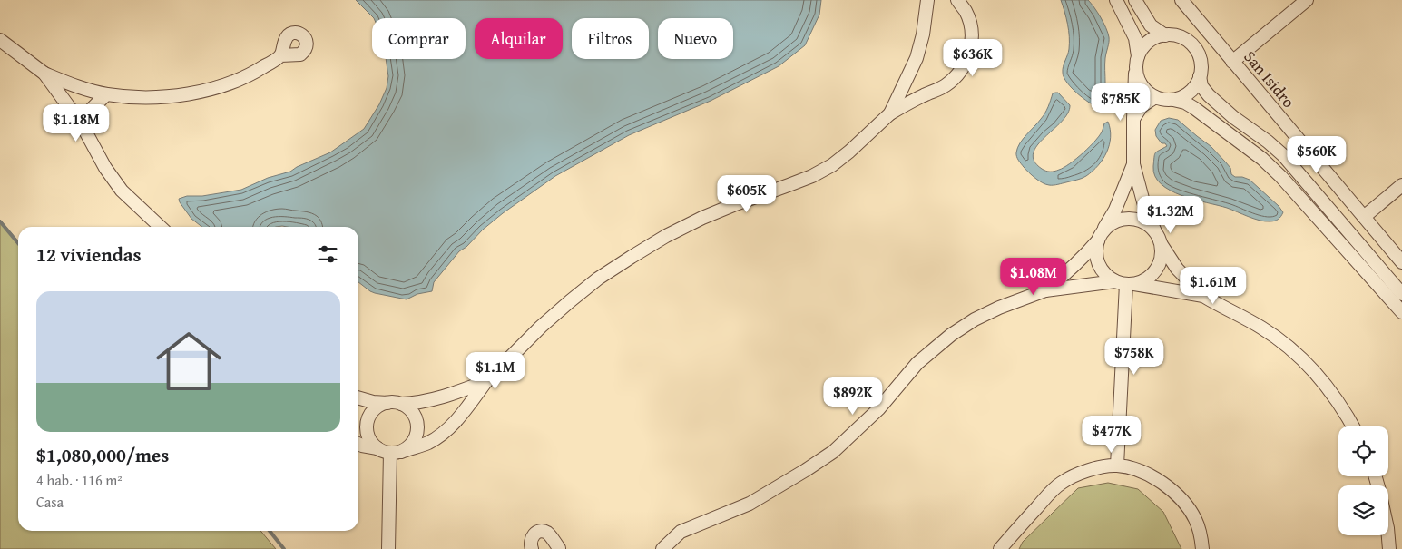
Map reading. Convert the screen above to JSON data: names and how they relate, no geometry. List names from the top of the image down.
{
  "streets": {
    "street": ["San Isidro"]
  },
  "page": {
    "chip": [
      "Comprar",
      "Alquilar",
      "Filtros",
      "Nuevo"
    ],
    "price": [
      "$636K",
      "$785K",
      "$1.18M",
      "$560K",
      "$605K",
      "$1.32M",
      "$1.08M",
      "$1.61M",
      "$758K",
      "$1.1M",
      "$892K",
      "$477K"
    ],
    "heading": "12 viviendas",
    "list": [
      {
        "name": "$1,080,000/mes",
        "note": "4 hab. · 116 m² · Casa"
      }
    ]
  }
}
